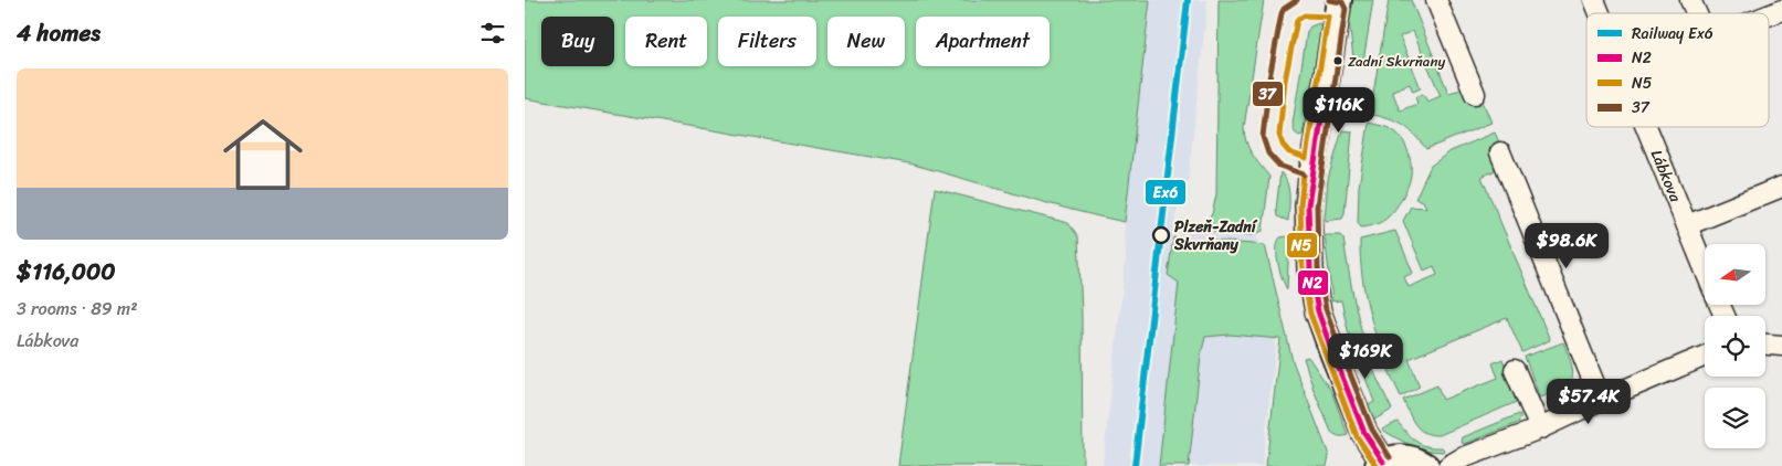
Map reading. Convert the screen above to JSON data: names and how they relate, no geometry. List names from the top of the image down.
{
  "streets": {
    "street": ["Lábkova"]
  },
  "places": ["Zadní Skvrňany", "Plzeň-Zadní Skvrňany"],
  "lines": [
    "rail line Ex6",
    "transit line 37",
    "transit line N5",
    "transit line N2"
  ],
  "legend": [
    "Railway Ex6",
    "N2",
    "N5",
    "37"
  ],
  "north": "left",
  "page": {
    "heading": "4 homes",
    "chip": [
      "Buy",
      "Rent",
      "Filters",
      "New",
      "Apartment"
    ],
    "list": [
      {
        "name": "$116,000",
        "note": "3 rooms · 89 m² · Lábkova"
      }
    ],
    "price": [
      "$116K",
      "$98.6K",
      "$169K",
      "$57.4K"
    ]
  }
}
